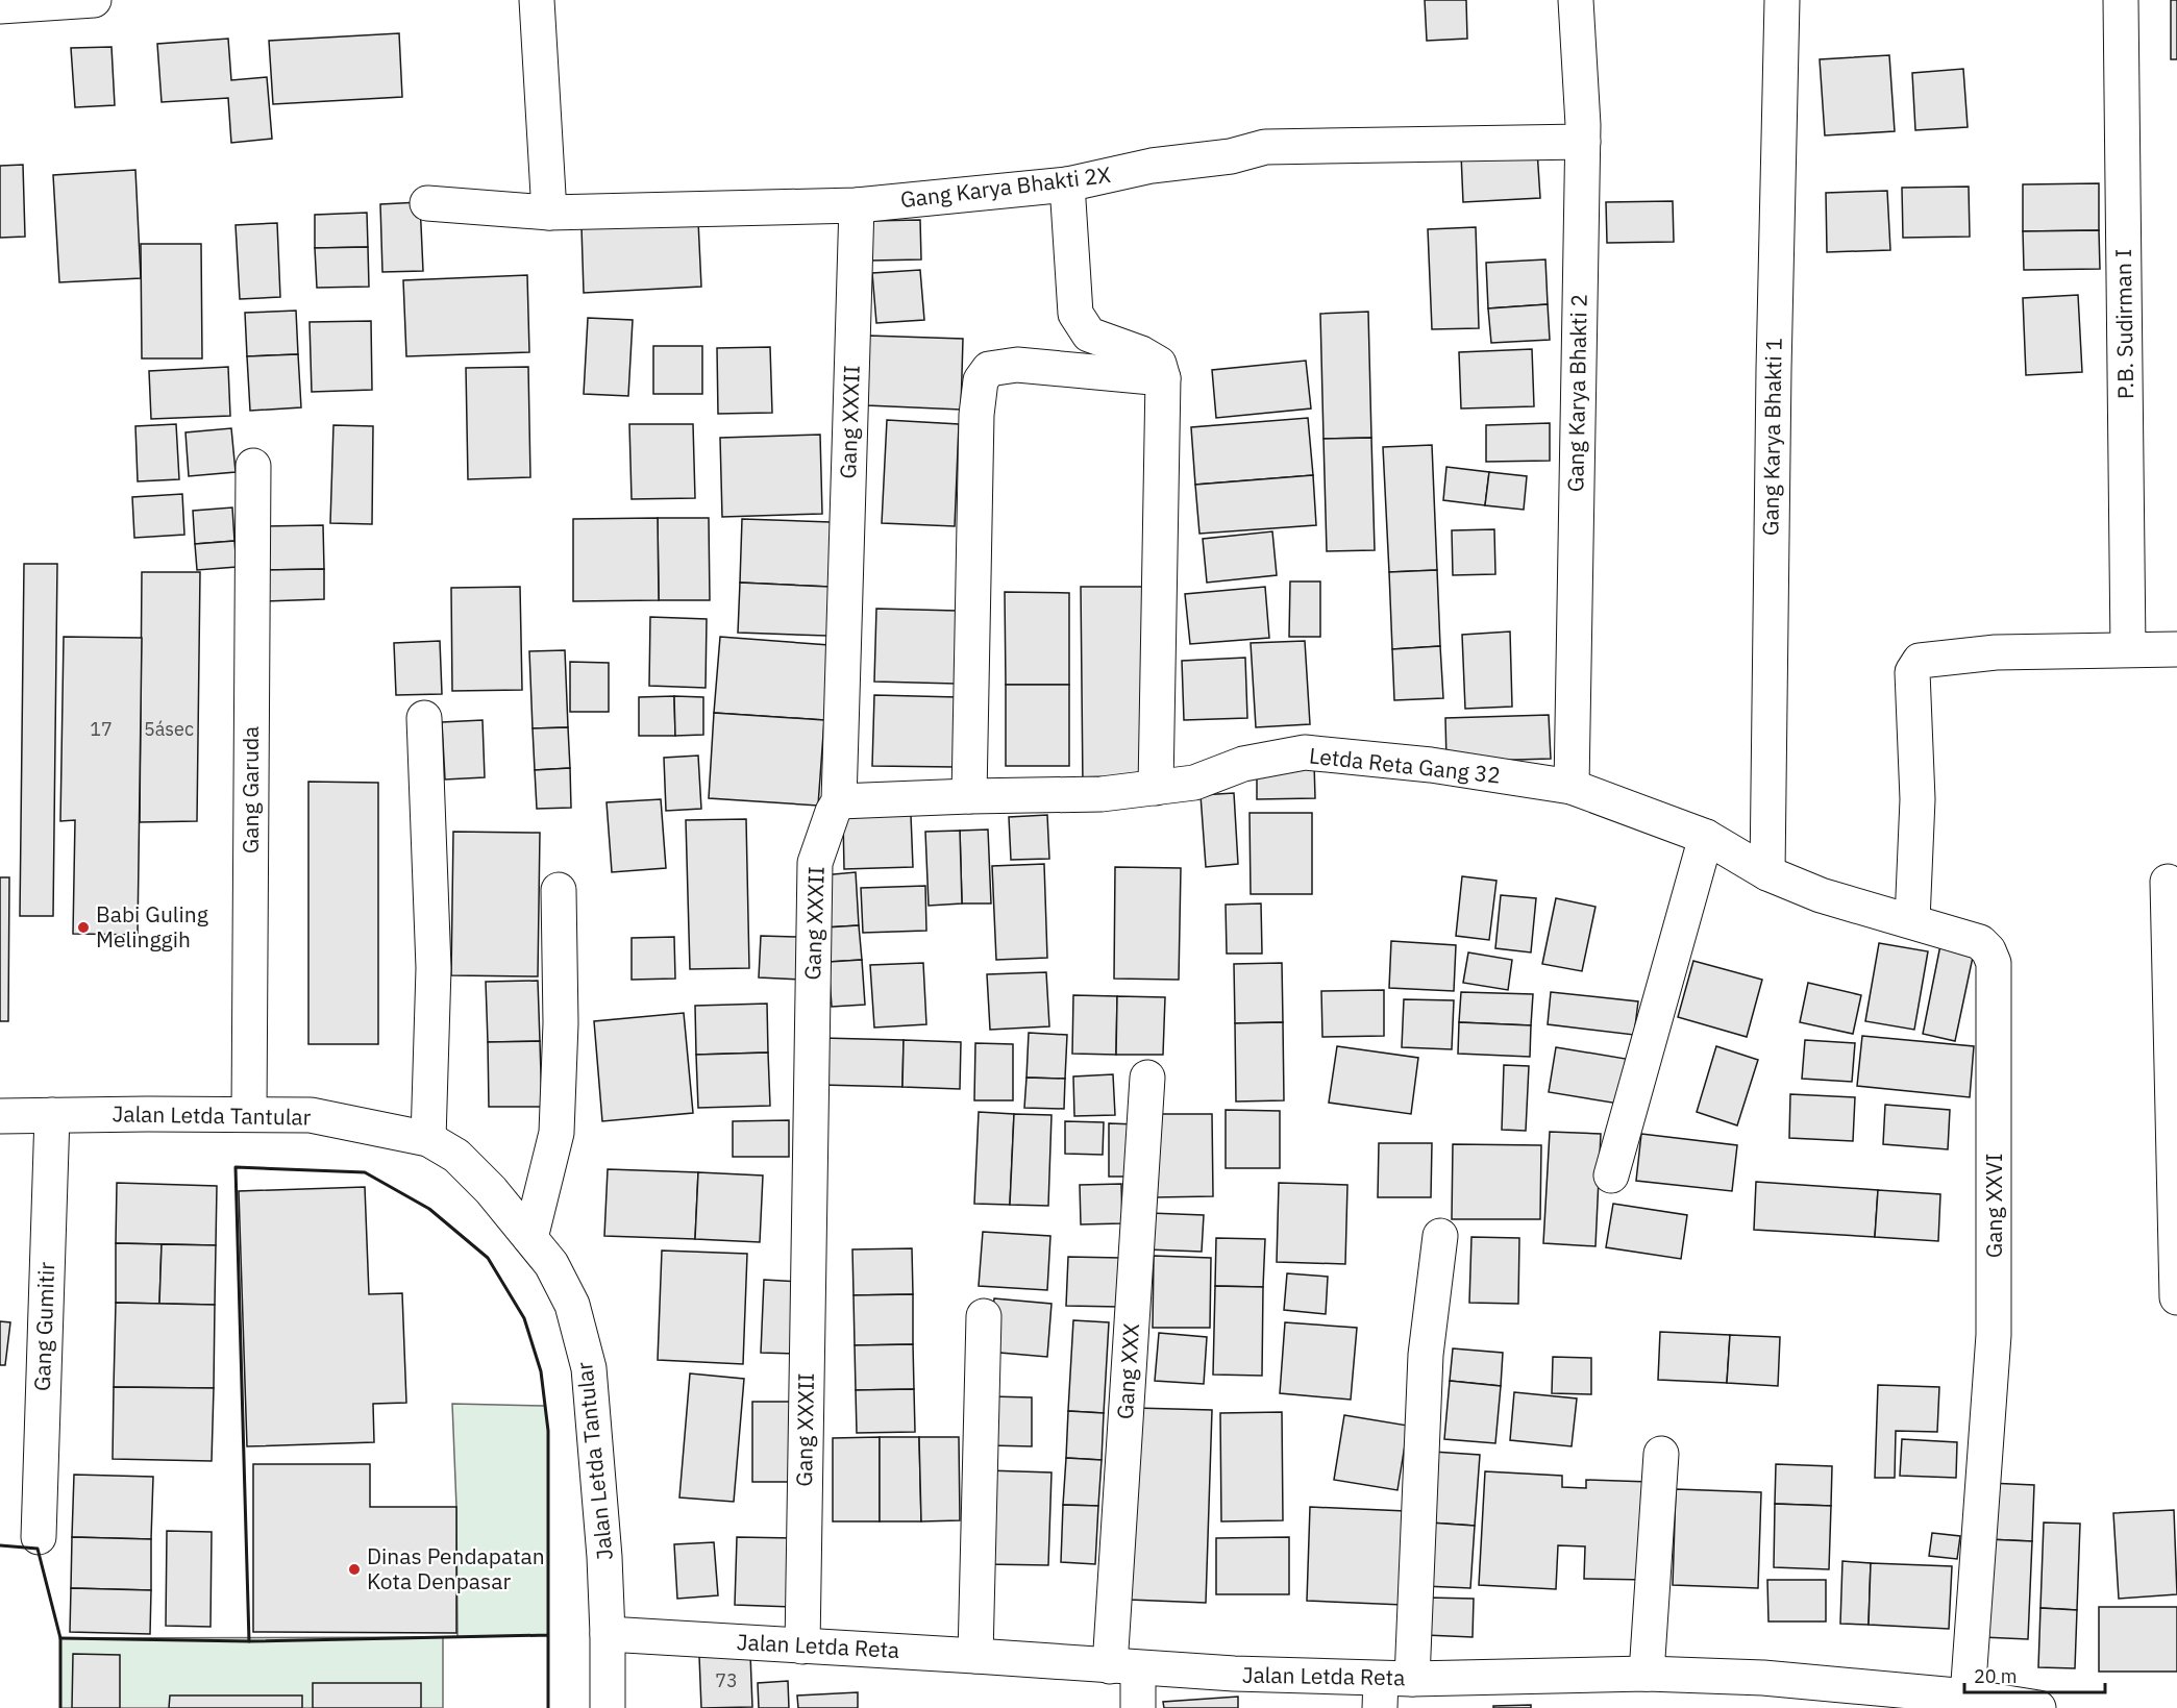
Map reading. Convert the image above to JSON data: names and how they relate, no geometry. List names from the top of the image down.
{
  "streets": {
    "street": [
      "Gang Karya Bhakti 2X",
      "P.B. Sudirman I",
      "Gang Karya Bhakti 2",
      "Gang XXXII",
      "Gang Karya Bhakti 1",
      "Letda Reta Gang 32",
      "Gang Garuda",
      "Jalan Letda Tantular",
      "Gang XXVI",
      "Gang Gumitir",
      "Gang XXX",
      "Jalan Letda Reta"
    ]
  },
  "crossings": [
    ["Gang Karya Bhakti 2X", "Gang Karya Bhakti 2"],
    ["Gang Karya Bhakti 2X", "Gang XXXII"],
    ["Gang Karya Bhakti 2", "Letda Reta Gang 32"],
    ["Gang XXXII", "Letda Reta Gang 32"],
    ["Gang XXXII", "Jalan Letda Reta"],
    ["Gang Karya Bhakti 1", "Letda Reta Gang 32"],
    ["Gang Karya Bhakti 1", "Gang XXVI"],
    ["Letda Reta Gang 32", "Gang XXVI"],
    ["Gang Garuda", "Jalan Letda Tantular"],
    ["Jalan Letda Tantular", "Gang Gumitir"],
    ["Jalan Letda Tantular", "Jalan Letda Reta"],
    ["Gang XXVI", "Jalan Letda Reta"],
    ["Gang XXX", "Jalan Letda Reta"]
  ],
  "places": ["Babi Guling Melinggih", "Dinas Pendapatan Kota Denpasar"],
  "house_numbers": ["17", "5ásec", "73"],
  "scale_bar": "20 m"
}
